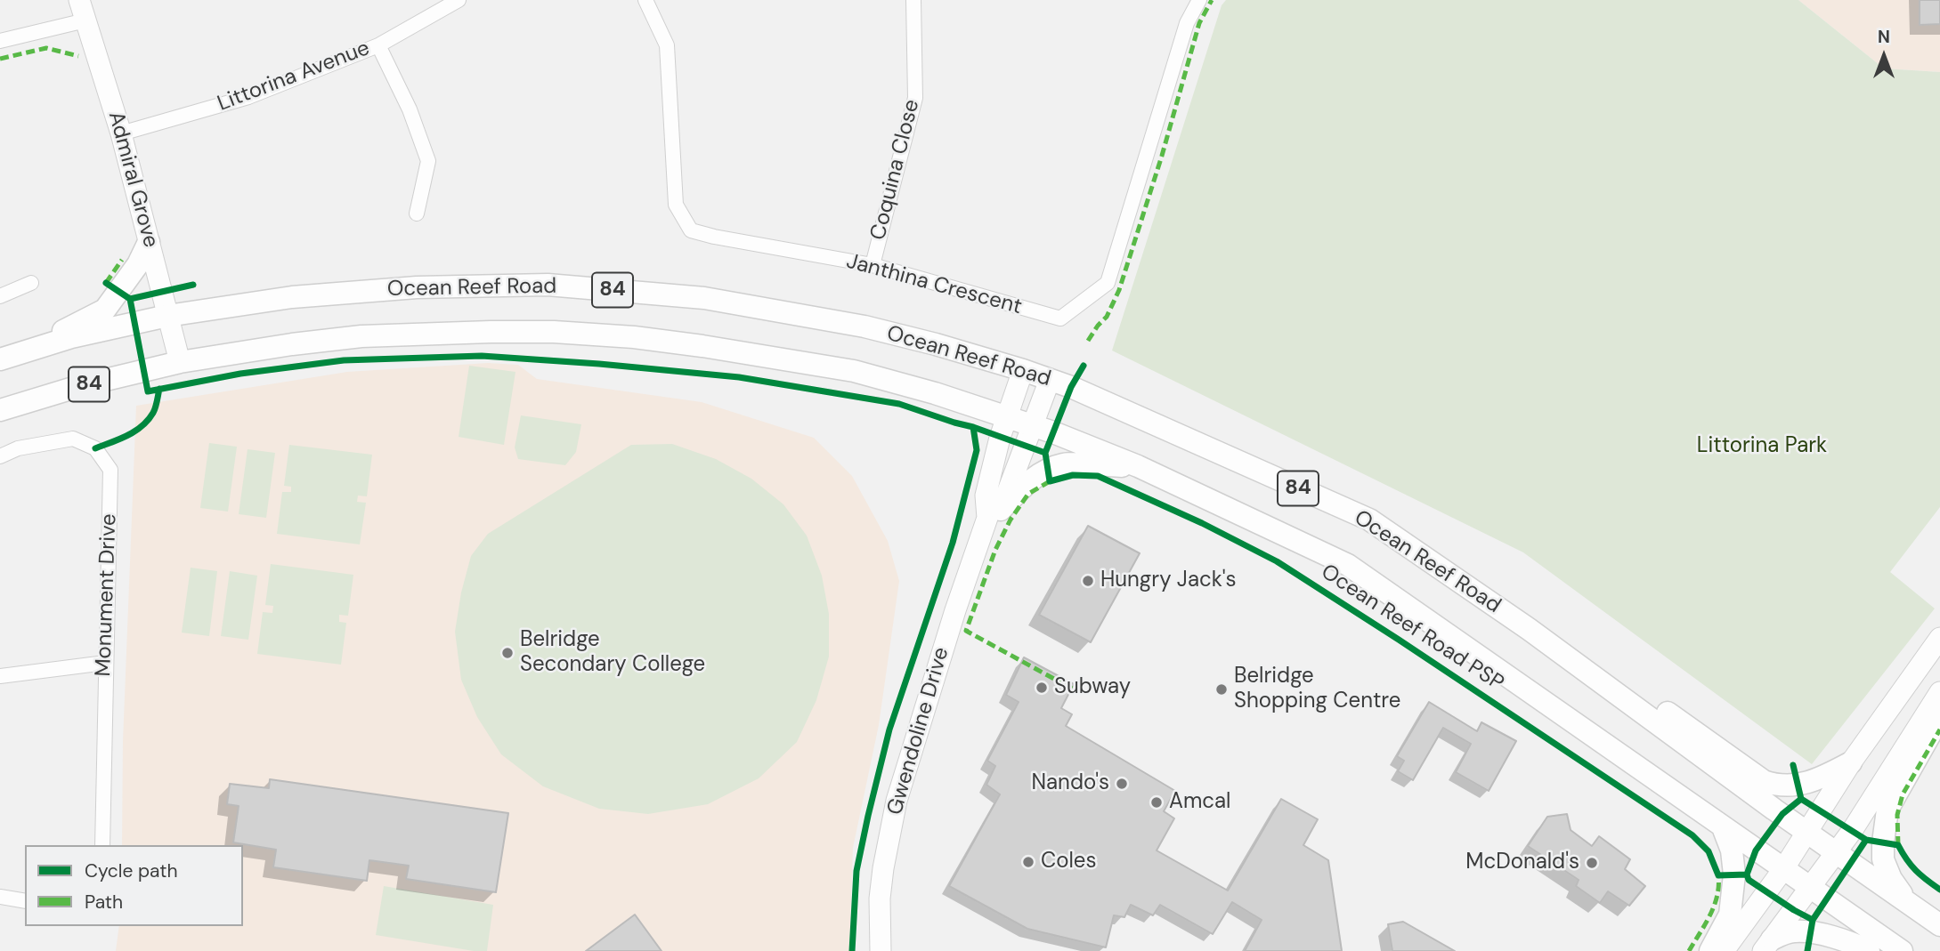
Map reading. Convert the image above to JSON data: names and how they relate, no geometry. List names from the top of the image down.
{
  "streets": {
    "main road": ["Ocean Reef Road", "84"],
    "street": [
      "Littorina Avenue",
      "Coquina Close",
      "Admiral Grove",
      "Janthina Crescent",
      "Monument Drive",
      "Gwendoline Drive"
    ],
    "cycle path": ["Ocean Reef Road PSP"]
  },
  "crossings": [
    ["Littorina Avenue", "Admiral Grove"],
    ["Coquina Close", "Janthina Crescent"],
    ["Admiral Grove", "Ocean Reef Road"],
    ["Ocean Reef Road", "Gwendoline Drive"]
  ],
  "parks": ["Littorina Park"],
  "places": [
    "Hungry Jack's",
    "Belridge Secondary College",
    "Subway",
    "Belridge Shopping Centre",
    "Nando's",
    "Amcal",
    "Coles",
    "McDonald's"
  ],
  "legend": ["Cycle path", "Path"],
  "north": "top"
}
